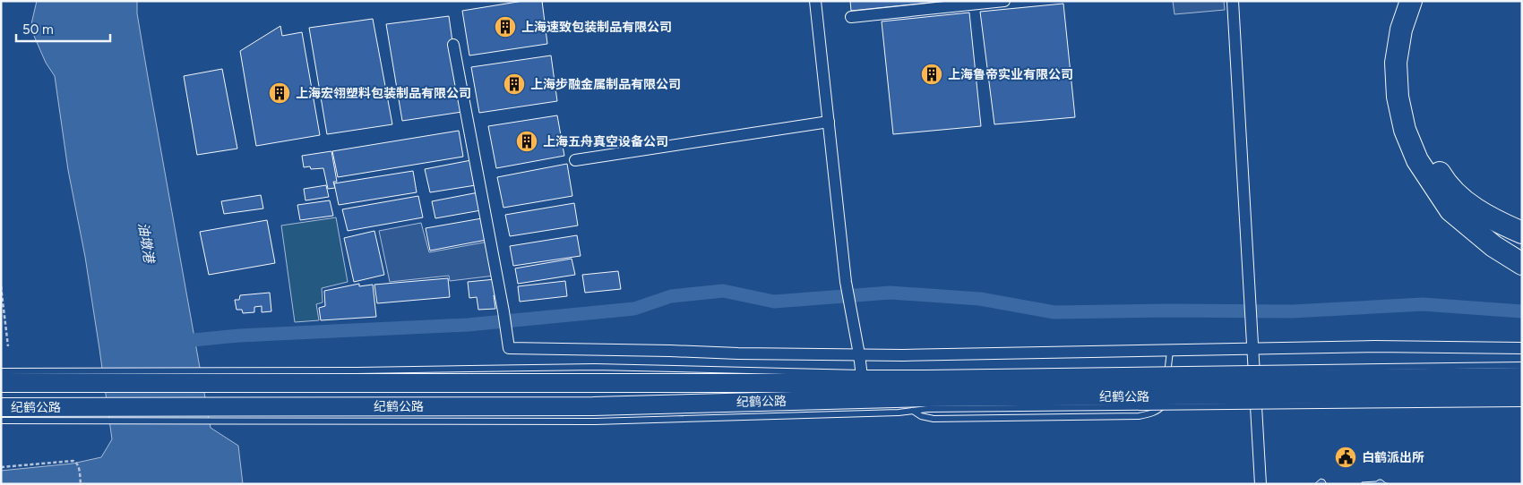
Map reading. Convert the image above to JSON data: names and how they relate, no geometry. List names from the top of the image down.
{
  "streets": {
    "main road": ["纪鹤公路"]
  },
  "water": ["油墩港"],
  "places": {
    "building": [
      "上海速致包装制品有限公司",
      "上海鲁帝实业有限公司",
      "上海步融金属制品有限公司",
      "上海宏翎塑料包装制品有限公司",
      "上海五舟真空设备公司"
    ],
    "public building": ["白鹤派出所"]
  },
  "scale_bar": "50 m"
}
